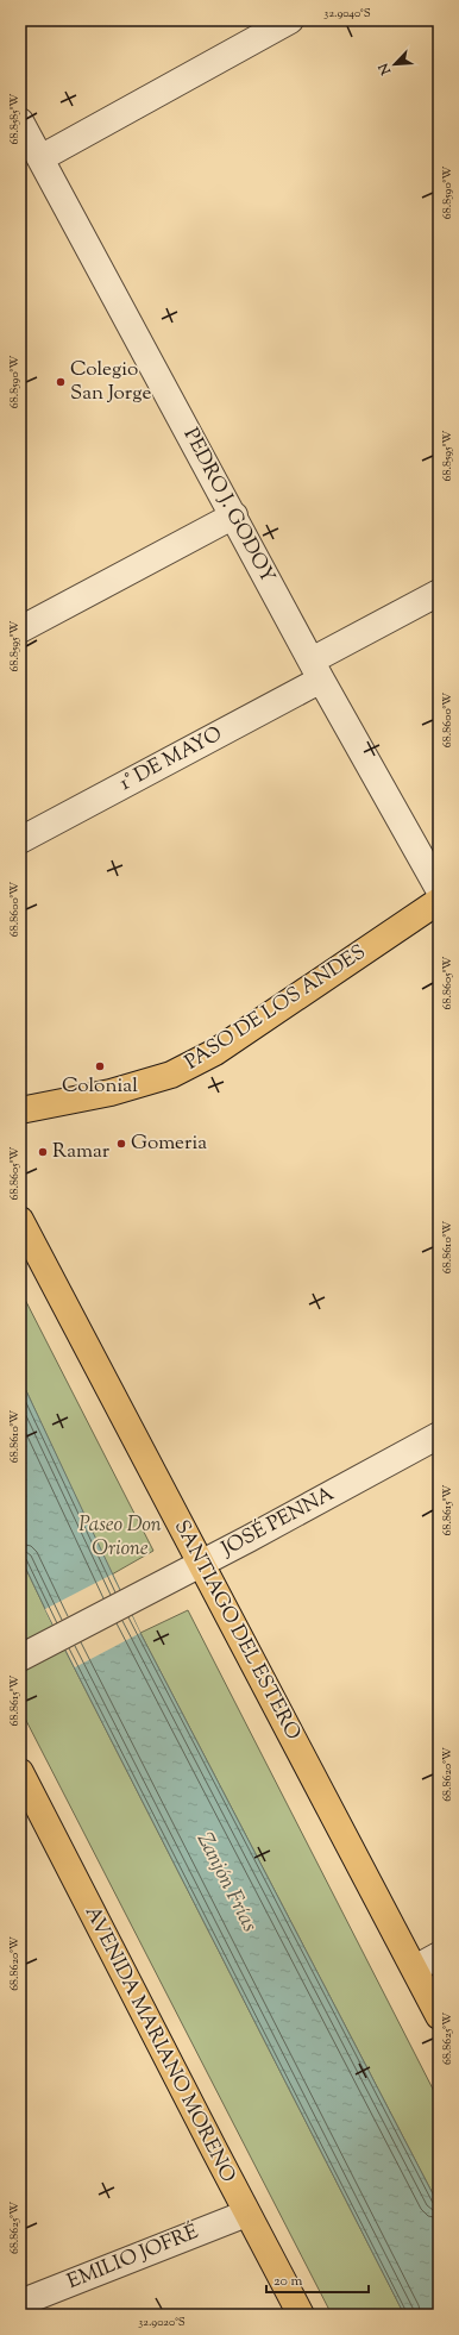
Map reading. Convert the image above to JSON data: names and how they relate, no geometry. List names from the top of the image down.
{
  "streets": {
    "main road": ["PASO DE LOS ANDES", "SANTIAGO DEL ESTERO", "AVENIDA MARIANO MORENO"],
    "street": [
      "PEDRO J. GODOY",
      "1° DE MAYO",
      "JOSÉ PENNA",
      "EMILIO JOFRÉ"
    ]
  },
  "crossings": [
    ["PEDRO J. GODOY", "1° DE MAYO"],
    ["JOSÉ PENNA", "SANTIAGO DEL ESTERO"],
    ["AVENIDA MARIANO MORENO", "EMILIO JOFRÉ"]
  ],
  "water": ["Zanjón Frías"],
  "parks": ["Paseo Don Orione"],
  "places": [
    "Colegio San Jorge",
    "Colonial",
    "Gomeria",
    "Ramar"
  ],
  "scale_bar": "20 m",
  "north": "bottom left",
  "coordinates": [
    "32.9040°S",
    "68.8585°W",
    "68.8590°W",
    "68.8595°W",
    "68.8600°W",
    "68.8605°W",
    "68.8610°W",
    "68.8615°W",
    "68.8620°W",
    "68.8625°W",
    "32.9020°S"
  ]
}
